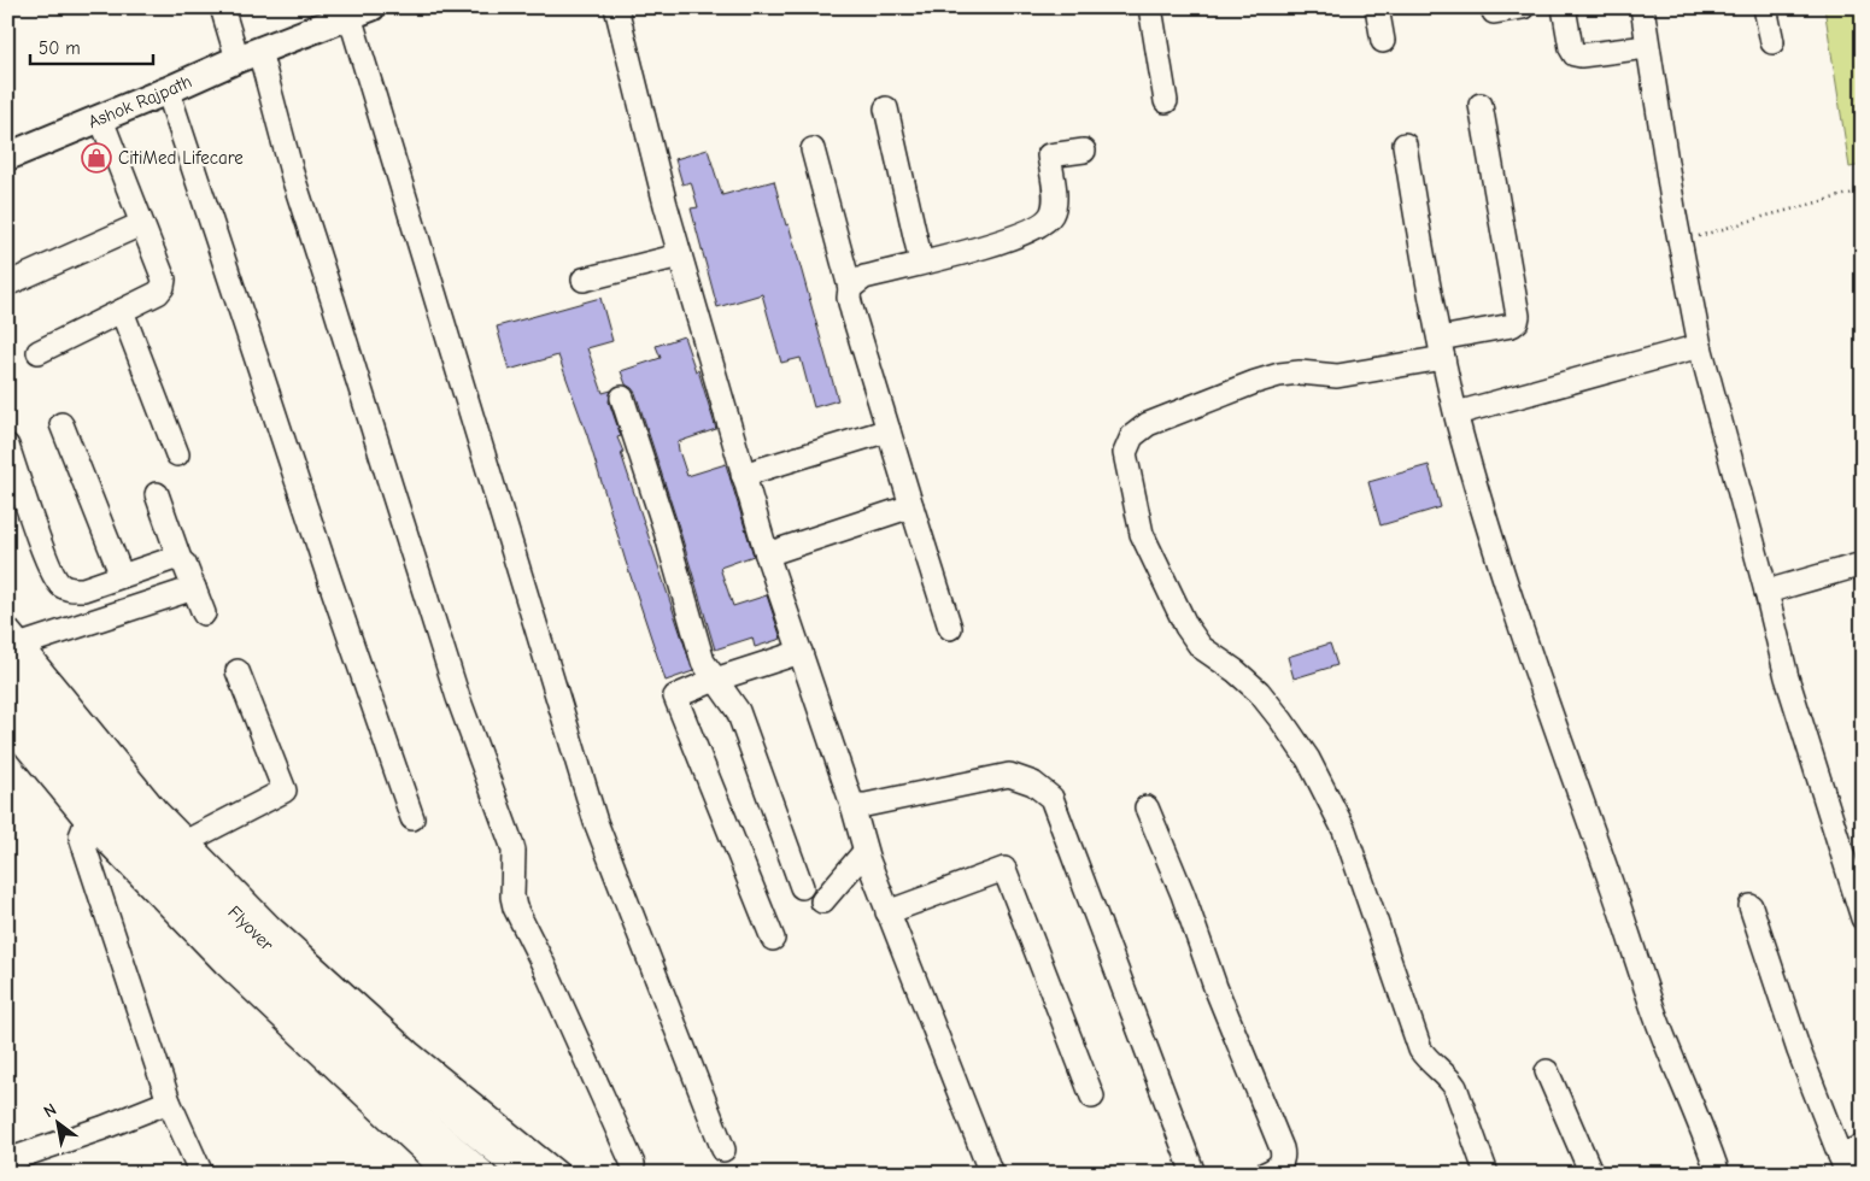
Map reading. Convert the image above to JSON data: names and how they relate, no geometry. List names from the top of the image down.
{
  "streets": {
    "main road": ["Ashok Rajpath", "Flyover"]
  },
  "places": {
    "shop": ["CitiMed Lifecare"]
  },
  "scale_bar": "50 m",
  "north": "top left"
}
